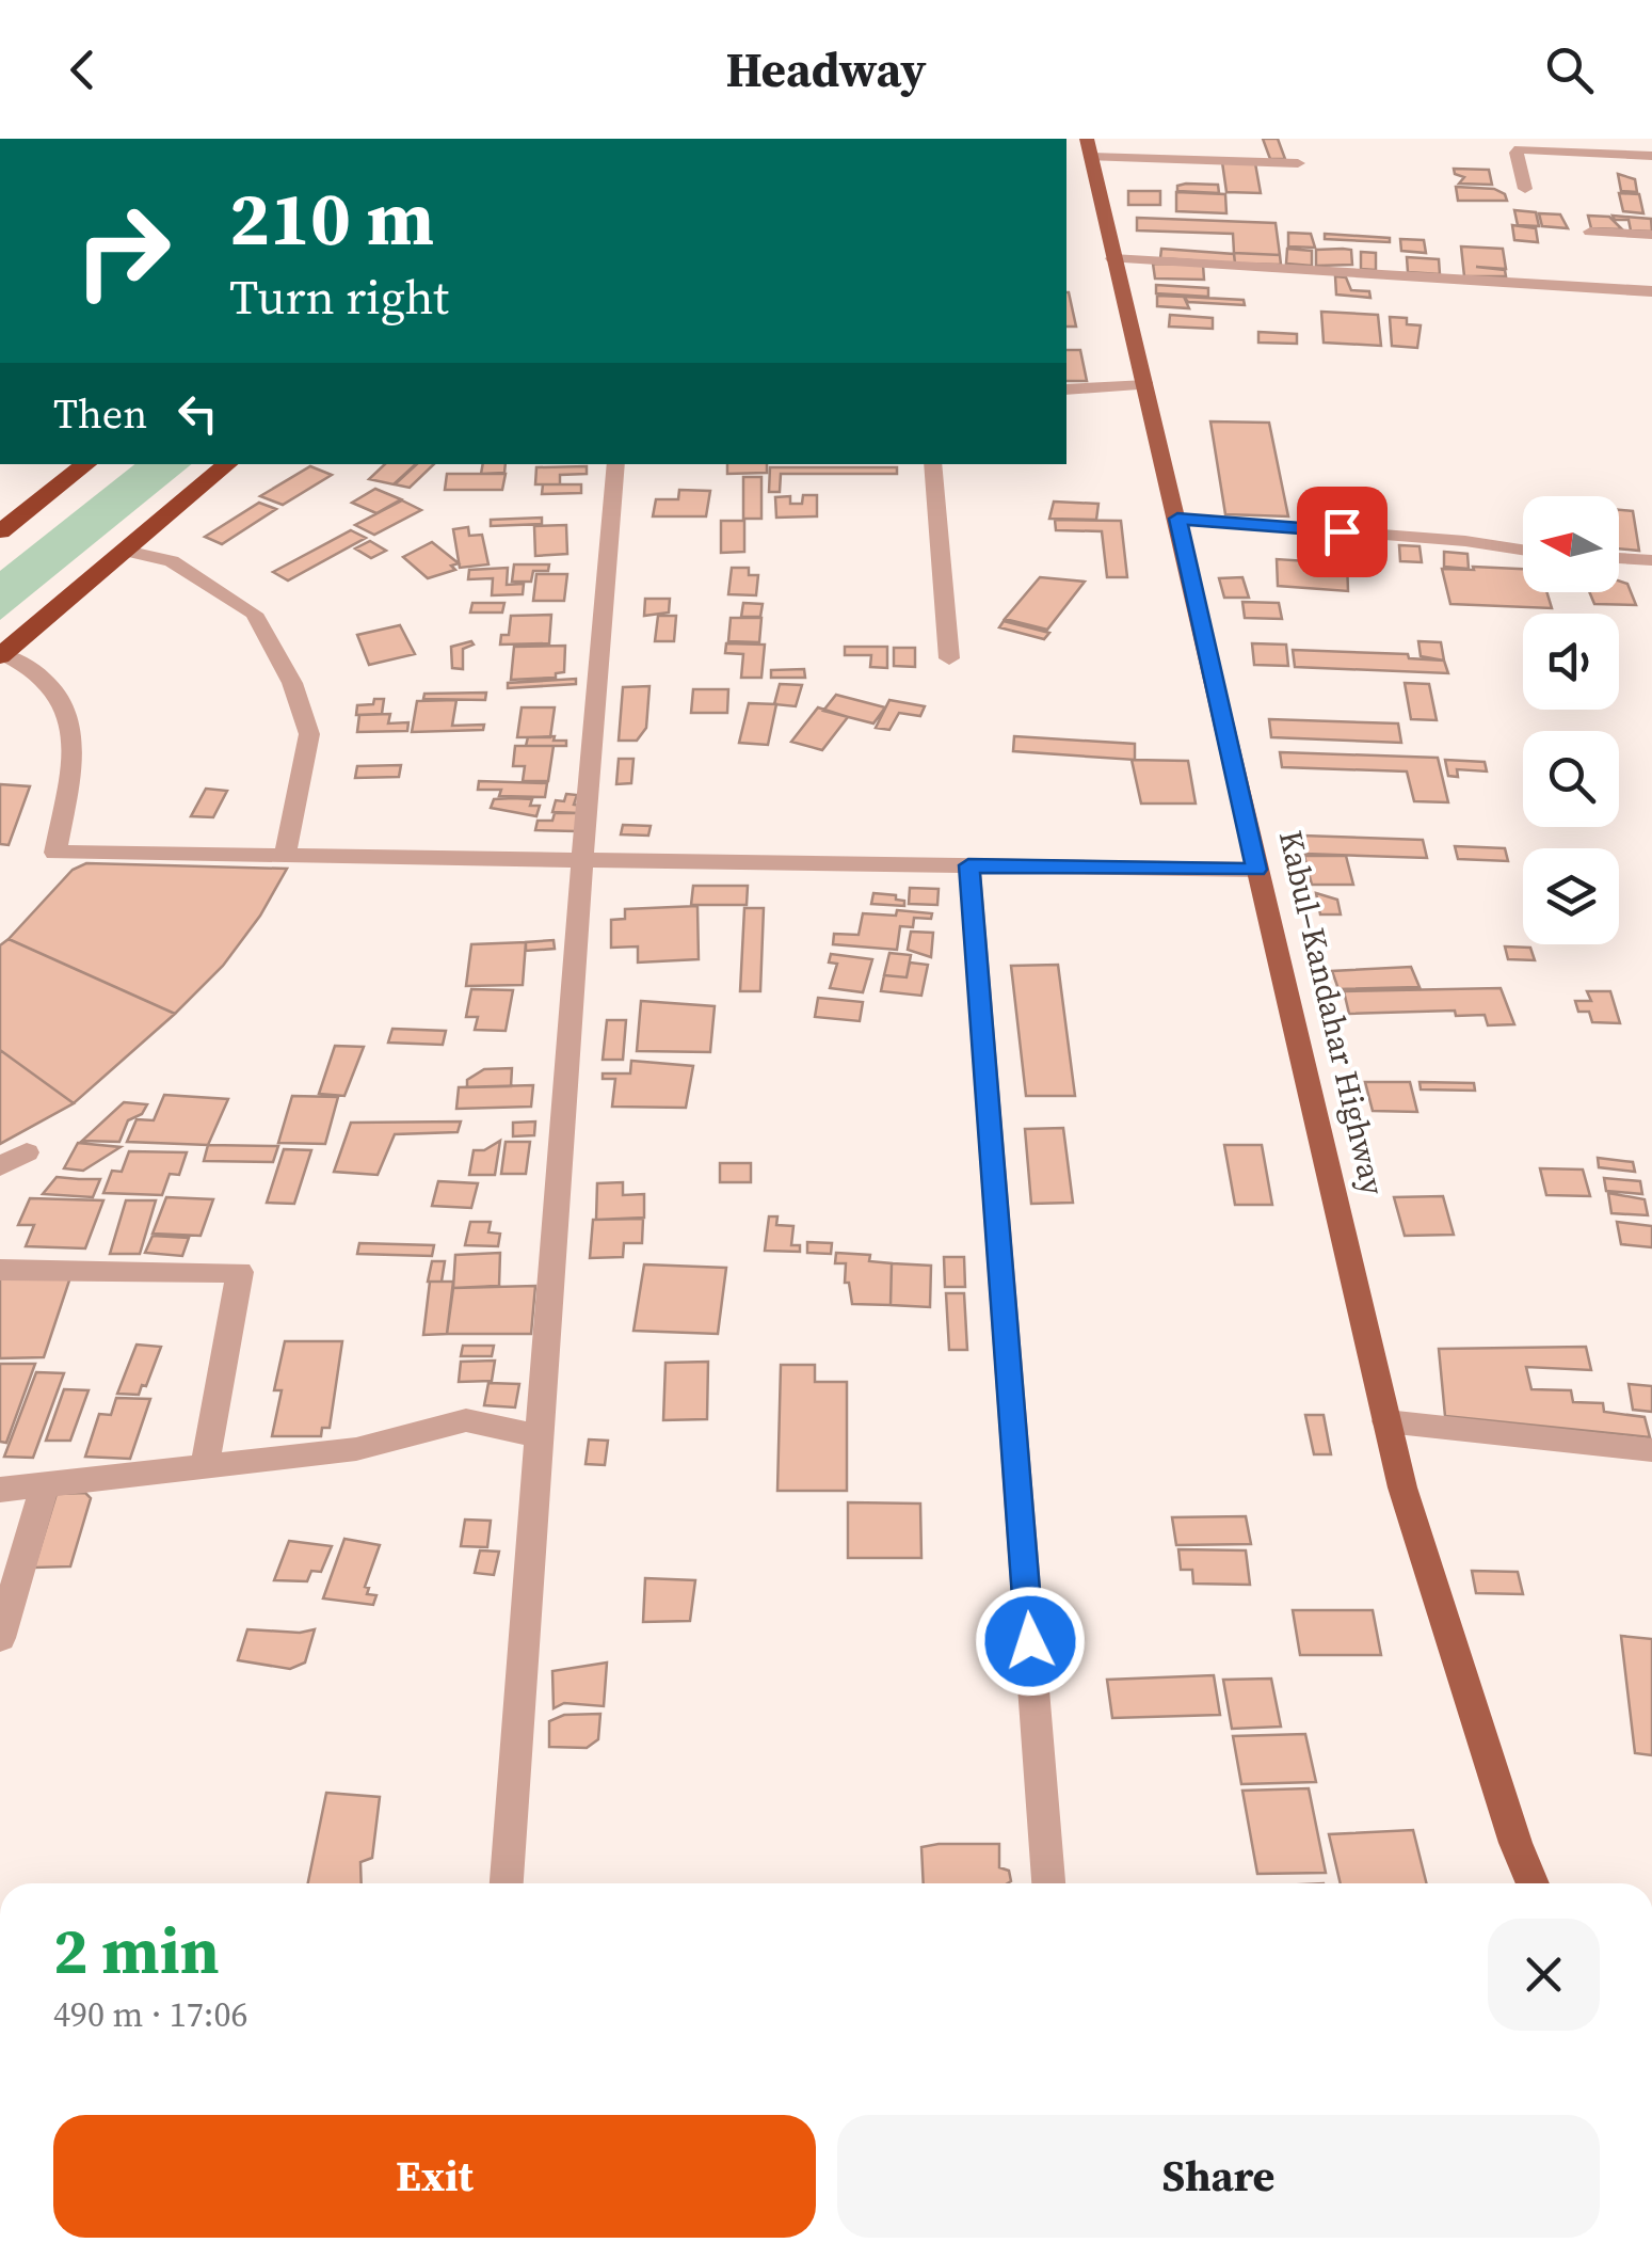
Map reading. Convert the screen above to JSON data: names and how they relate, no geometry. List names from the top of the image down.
{
  "streets": {
    "main road": ["Kabul–Kandahar Highway"]
  },
  "north": "left",
  "page": {
    "header": "Headway",
    "turn": ["210 m", "Turn right"],
    "then": "Then",
    "heading": ["2 min", "490 m · 17:06"],
    "buttons": ["Exit", "Share"]
  }
}
